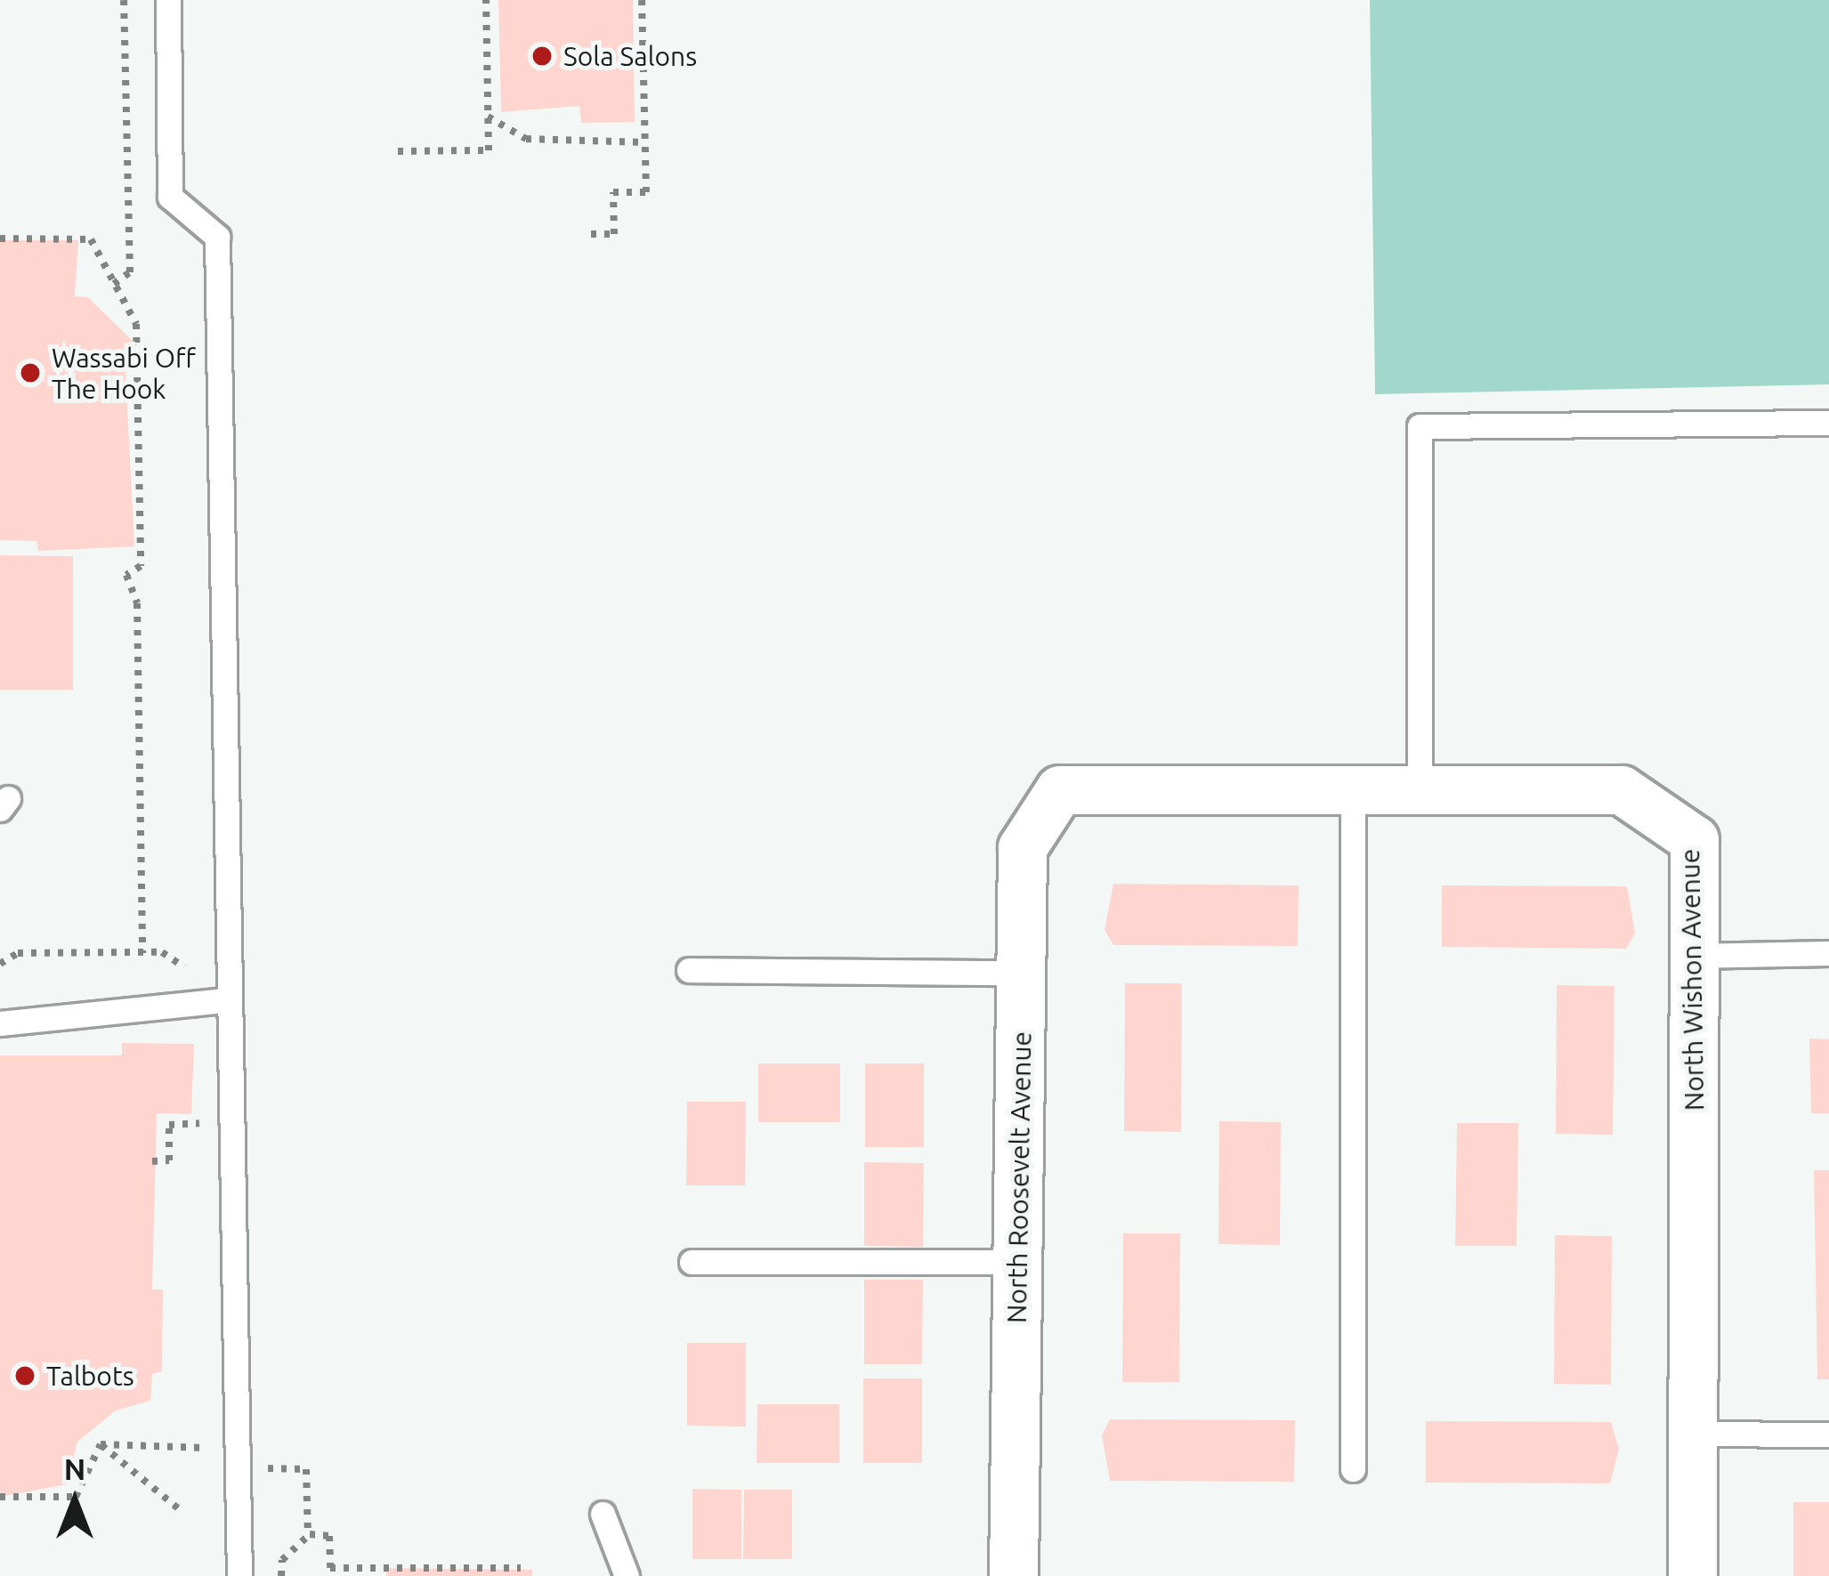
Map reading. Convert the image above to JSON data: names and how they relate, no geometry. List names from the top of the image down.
{
  "streets": {
    "street": ["North Wishon Avenue", "North Roosevelt Avenue"]
  },
  "crossings": [
    ["North Wishon Avenue", "North Roosevelt Avenue"]
  ],
  "places": ["Sola Salons", "Wassabi Off The Hook", "Talbots"],
  "north": "top"
}
